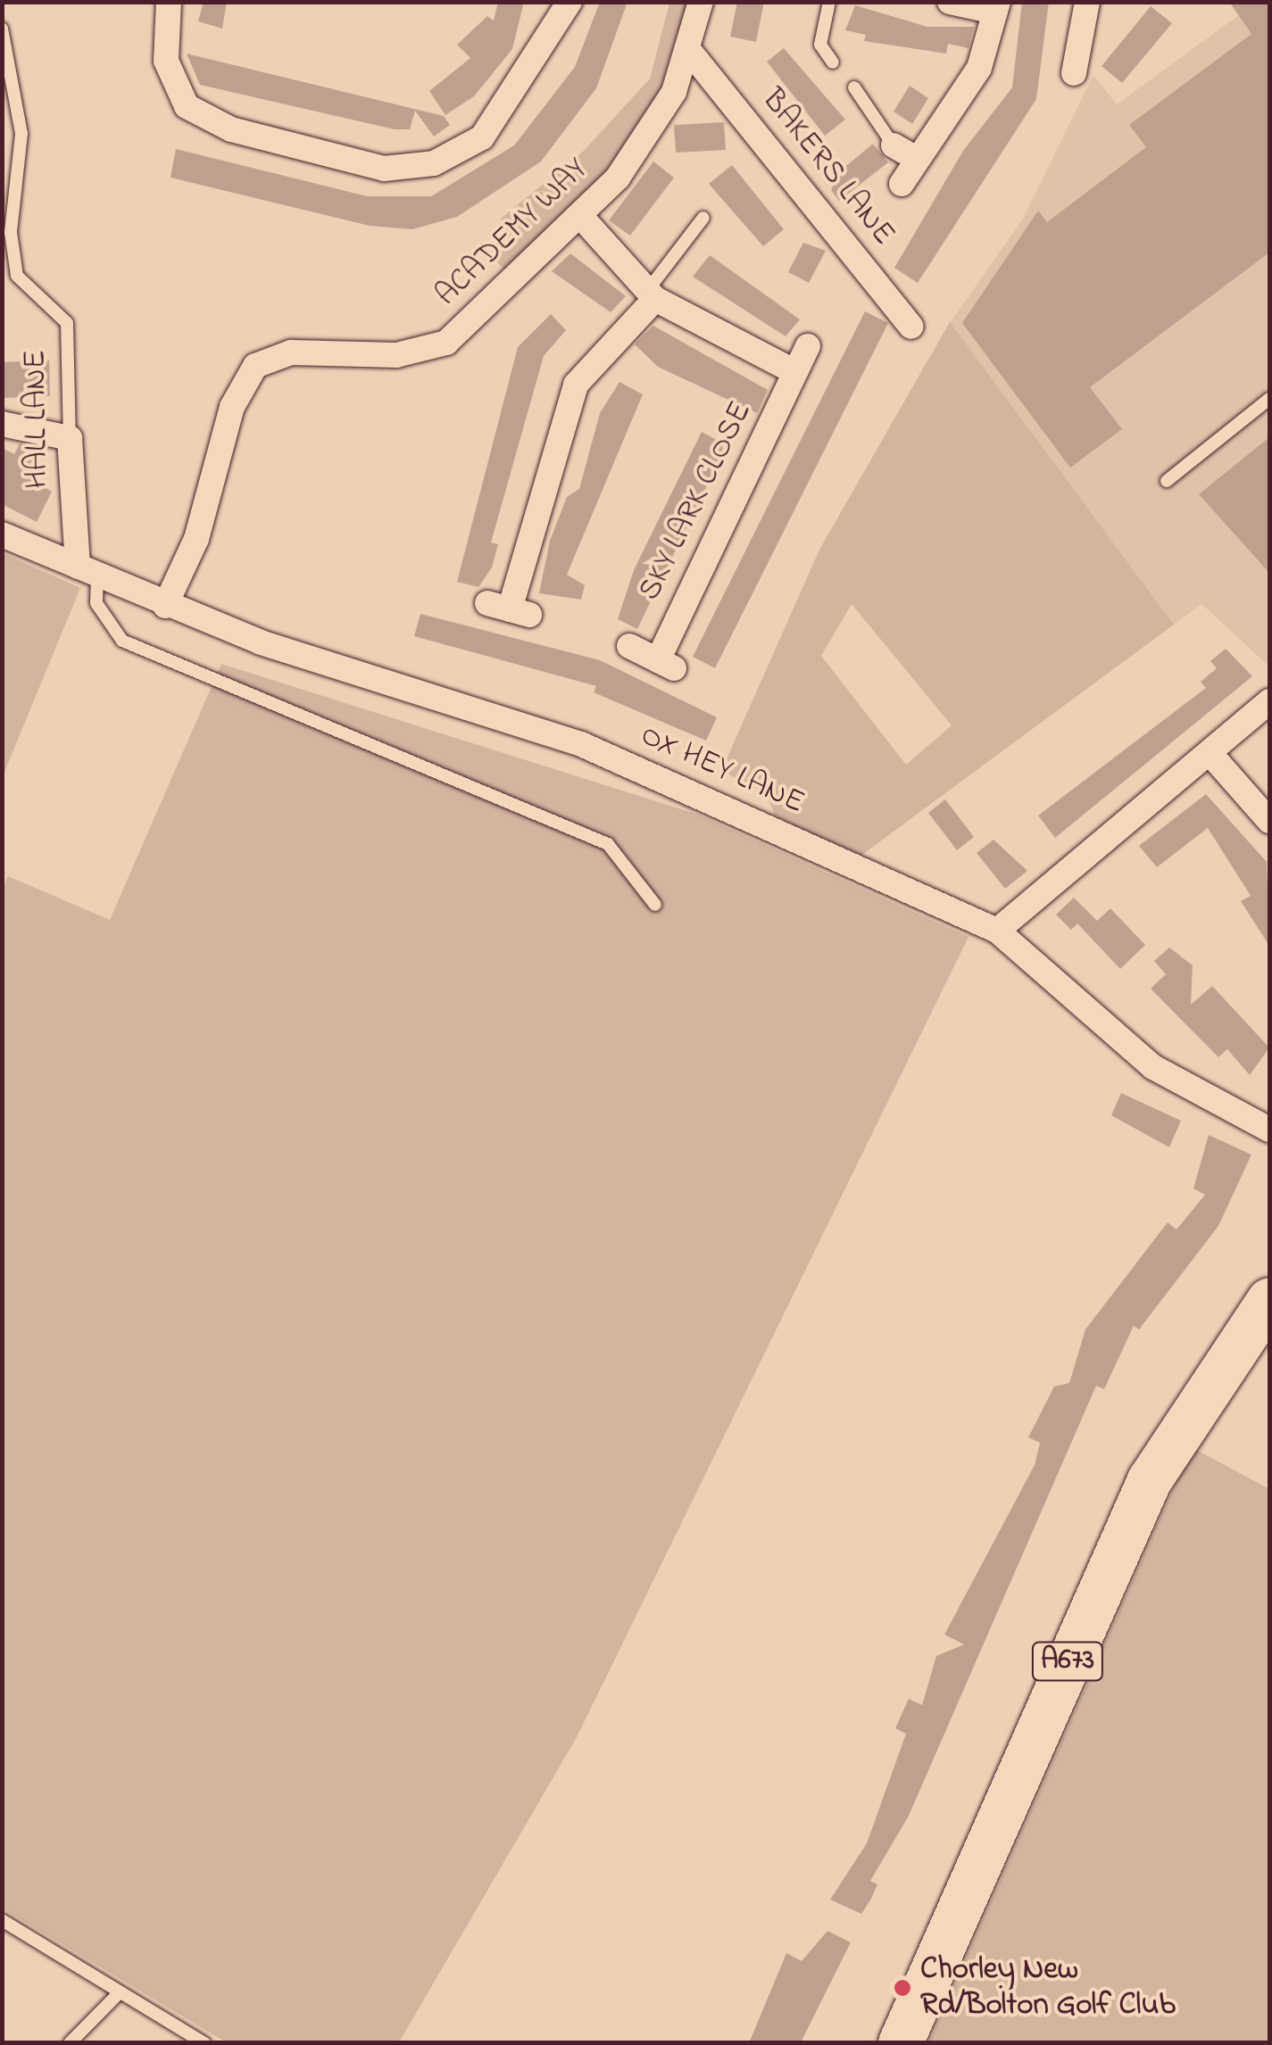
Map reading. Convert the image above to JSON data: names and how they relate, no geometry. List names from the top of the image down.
{
  "streets": {
    "highway": ["A673"],
    "street": [
      "BAKERS LANE",
      "ACADEMY WAY",
      "HALL LANE",
      "SKY LARK CLOSE",
      "OX HEY LANE"
    ]
  },
  "crossings": [
    ["BAKERS LANE", "ACADEMY WAY"],
    ["ACADEMY WAY", "OX HEY LANE"],
    ["HALL LANE", "OX HEY LANE"]
  ],
  "places": ["Chorley New Rd/Bolton Golf Club"]
}
